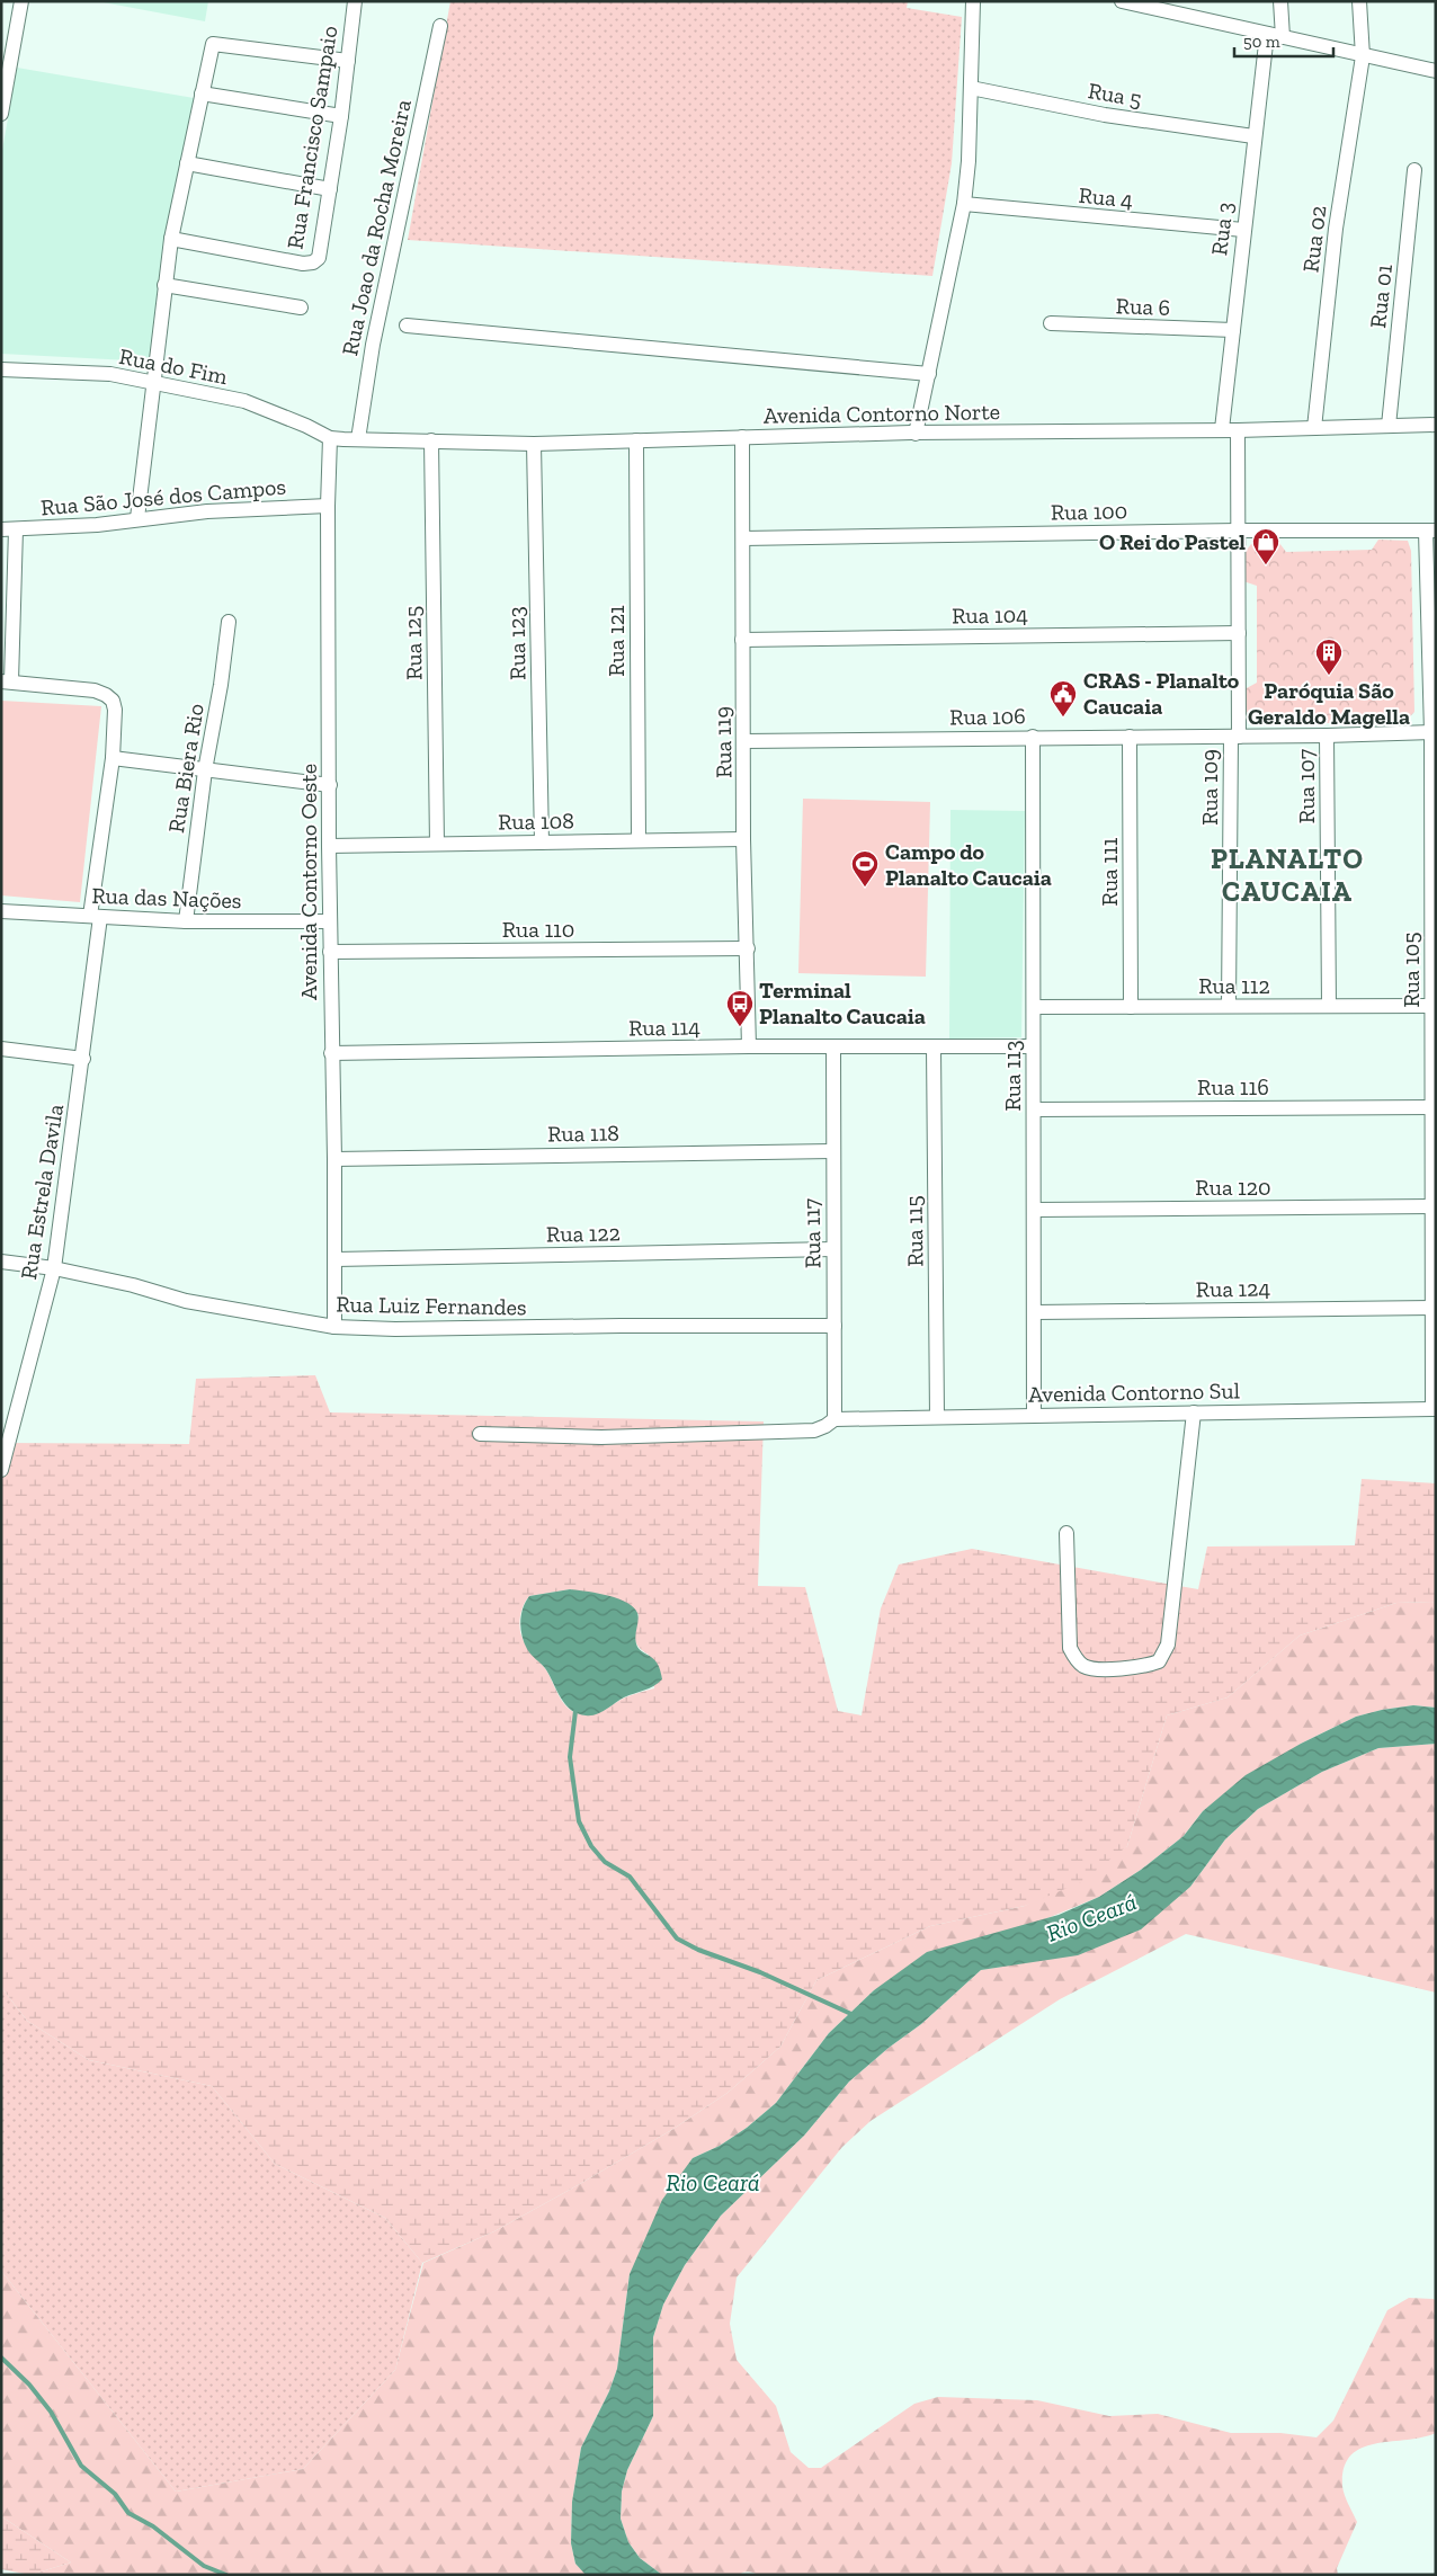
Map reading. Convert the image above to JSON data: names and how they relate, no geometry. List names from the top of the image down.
{
  "streets": {
    "street": [
      "Rua 5",
      "Rua Francisco Sampaio",
      "Rua 4",
      "Rua Joao da Rocha Moreira",
      "Rua 3",
      "Rua 02",
      "Rua 01",
      "Rua 6",
      "Rua do Fim",
      "Avenida Contorno Norte",
      "Rua São José dos Campos",
      "Rua 100",
      "Rua 104",
      "Rua 121",
      "Rua 125",
      "Rua 123",
      "Rua 106",
      "Rua 119",
      "Rua Biera Rio",
      "Rua 107",
      "Rua 109",
      "Rua 108",
      "Rua 111",
      "Avenida Contorno Oeste",
      "Rua das Nações",
      "Rua 110",
      "Rua 105",
      "Rua 112",
      "Rua 114",
      "Rua 113",
      "Rua 116",
      "Rua 118",
      "Rua 120",
      "Rua Estrela Davila",
      "Rua 115",
      "Rua 122",
      "Rua 117",
      "Rua 124",
      "Rua Luiz Fernandes",
      "Avenida Contorno Sul"
    ]
  },
  "crossings": [
    ["Rua 5", "Rua 3"],
    ["Rua 4", "Rua 3"],
    ["Rua Joao da Rocha Moreira", "Avenida Contorno Norte"],
    ["Rua 3", "Rua 6"],
    ["Rua 3", "Avenida Contorno Norte"],
    ["Rua 02", "Avenida Contorno Norte"],
    ["Rua 01", "Avenida Contorno Norte"],
    ["Rua do Fim", "Avenida Contorno Norte"],
    ["Rua do Fim", "Avenida Contorno Oeste"],
    ["Avenida Contorno Norte", "Rua 121"],
    ["Avenida Contorno Norte", "Rua 125"],
    ["Avenida Contorno Norte", "Rua 123"],
    ["Avenida Contorno Norte", "Rua 119"],
    ["Avenida Contorno Norte", "Rua 109"],
    ["Avenida Contorno Norte", "Avenida Contorno Oeste"],
    ["Rua São José dos Campos", "Avenida Contorno Oeste"],
    ["Rua 100", "Rua 119"],
    ["Rua 100", "Rua 109"],
    ["Rua 100", "Rua 105"],
    ["Rua 104", "Rua 119"],
    ["Rua 104", "Rua 109"],
    ["Rua 121", "Rua 108"],
    ["Rua 125", "Rua 108"],
    ["Rua 123", "Rua 108"],
    ["Rua 106", "Rua 119"],
    ["Rua 106", "Rua 107"],
    ["Rua 106", "Rua 109"],
    ["Rua 106", "Rua 111"],
    ["Rua 106", "Rua 105"],
    ["Rua 106", "Rua 113"],
    ["Rua 119", "Rua 108"],
    ["Rua 119", "Rua 110"],
    ["Rua 119", "Rua 114"],
    ["Rua Biera Rio", "Rua das Nações"],
    ["Rua 107", "Rua 112"],
    ["Rua 109", "Rua 112"],
    ["Rua 108", "Avenida Contorno Oeste"],
    ["Rua 111", "Rua 112"],
    ["Avenida Contorno Oeste", "Rua das Nações"],
    ["Avenida Contorno Oeste", "Rua 110"],
    ["Avenida Contorno Oeste", "Rua 114"],
    ["Avenida Contorno Oeste", "Rua 118"],
    ["Avenida Contorno Oeste", "Rua 122"],
    ["Avenida Contorno Oeste", "Rua Luiz Fernandes"],
    ["Rua das Nações", "Rua Estrela Davila"],
    ["Rua 105", "Rua 112"],
    ["Rua 105", "Rua 116"],
    ["Rua 105", "Rua 120"],
    ["Rua 105", "Rua 124"],
    ["Rua 105", "Avenida Contorno Sul"],
    ["Rua 112", "Rua 113"],
    ["Rua 114", "Rua 113"],
    ["Rua 114", "Rua 115"],
    ["Rua 114", "Rua 117"],
    ["Rua 113", "Rua 116"],
    ["Rua 113", "Rua 120"],
    ["Rua 113", "Rua 124"],
    ["Rua 113", "Avenida Contorno Sul"],
    ["Rua 118", "Rua 117"],
    ["Rua Estrela Davila", "Rua Luiz Fernandes"],
    ["Rua 115", "Avenida Contorno Sul"],
    ["Rua 122", "Rua 117"],
    ["Rua 117", "Rua Luiz Fernandes"],
    ["Rua 117", "Avenida Contorno Sul"]
  ],
  "districts": ["PLANALTO CAUCAIA"],
  "water": ["Rio Ceará"],
  "places": {
    "shop": ["O Rei do Pastel"],
    "building": ["Paróquia São Geraldo Magella"],
    "public building": ["CRAS - Planalto Caucaia"],
    "sports": ["Campo do Planalto Caucaia"],
    "bus stop": ["Terminal Planalto Caucaia"]
  },
  "scale_bar": "50 m"
}
